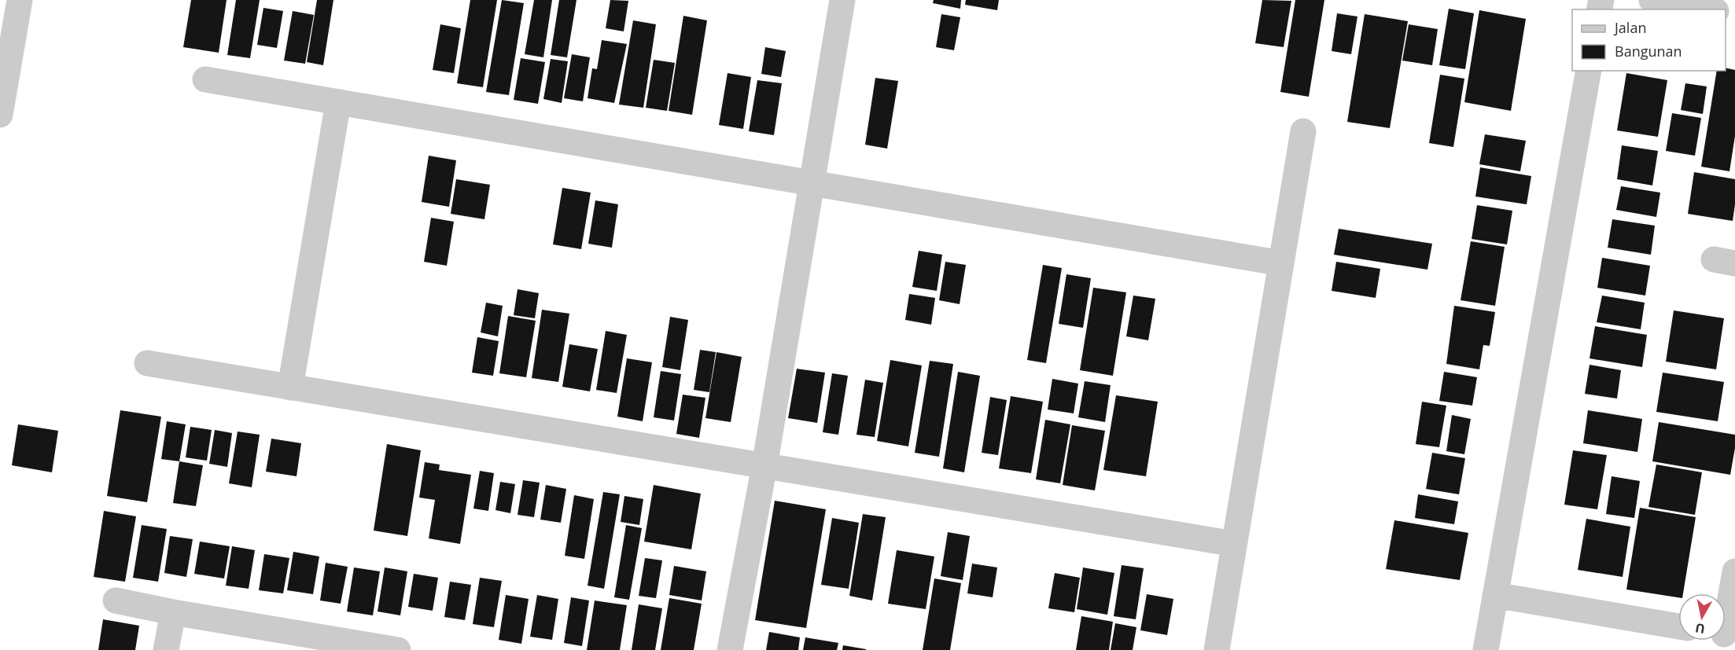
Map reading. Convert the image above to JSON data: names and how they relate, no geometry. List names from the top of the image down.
{
  "legend": ["Jalan", "Bangunan"],
  "north": "bottom"
}
